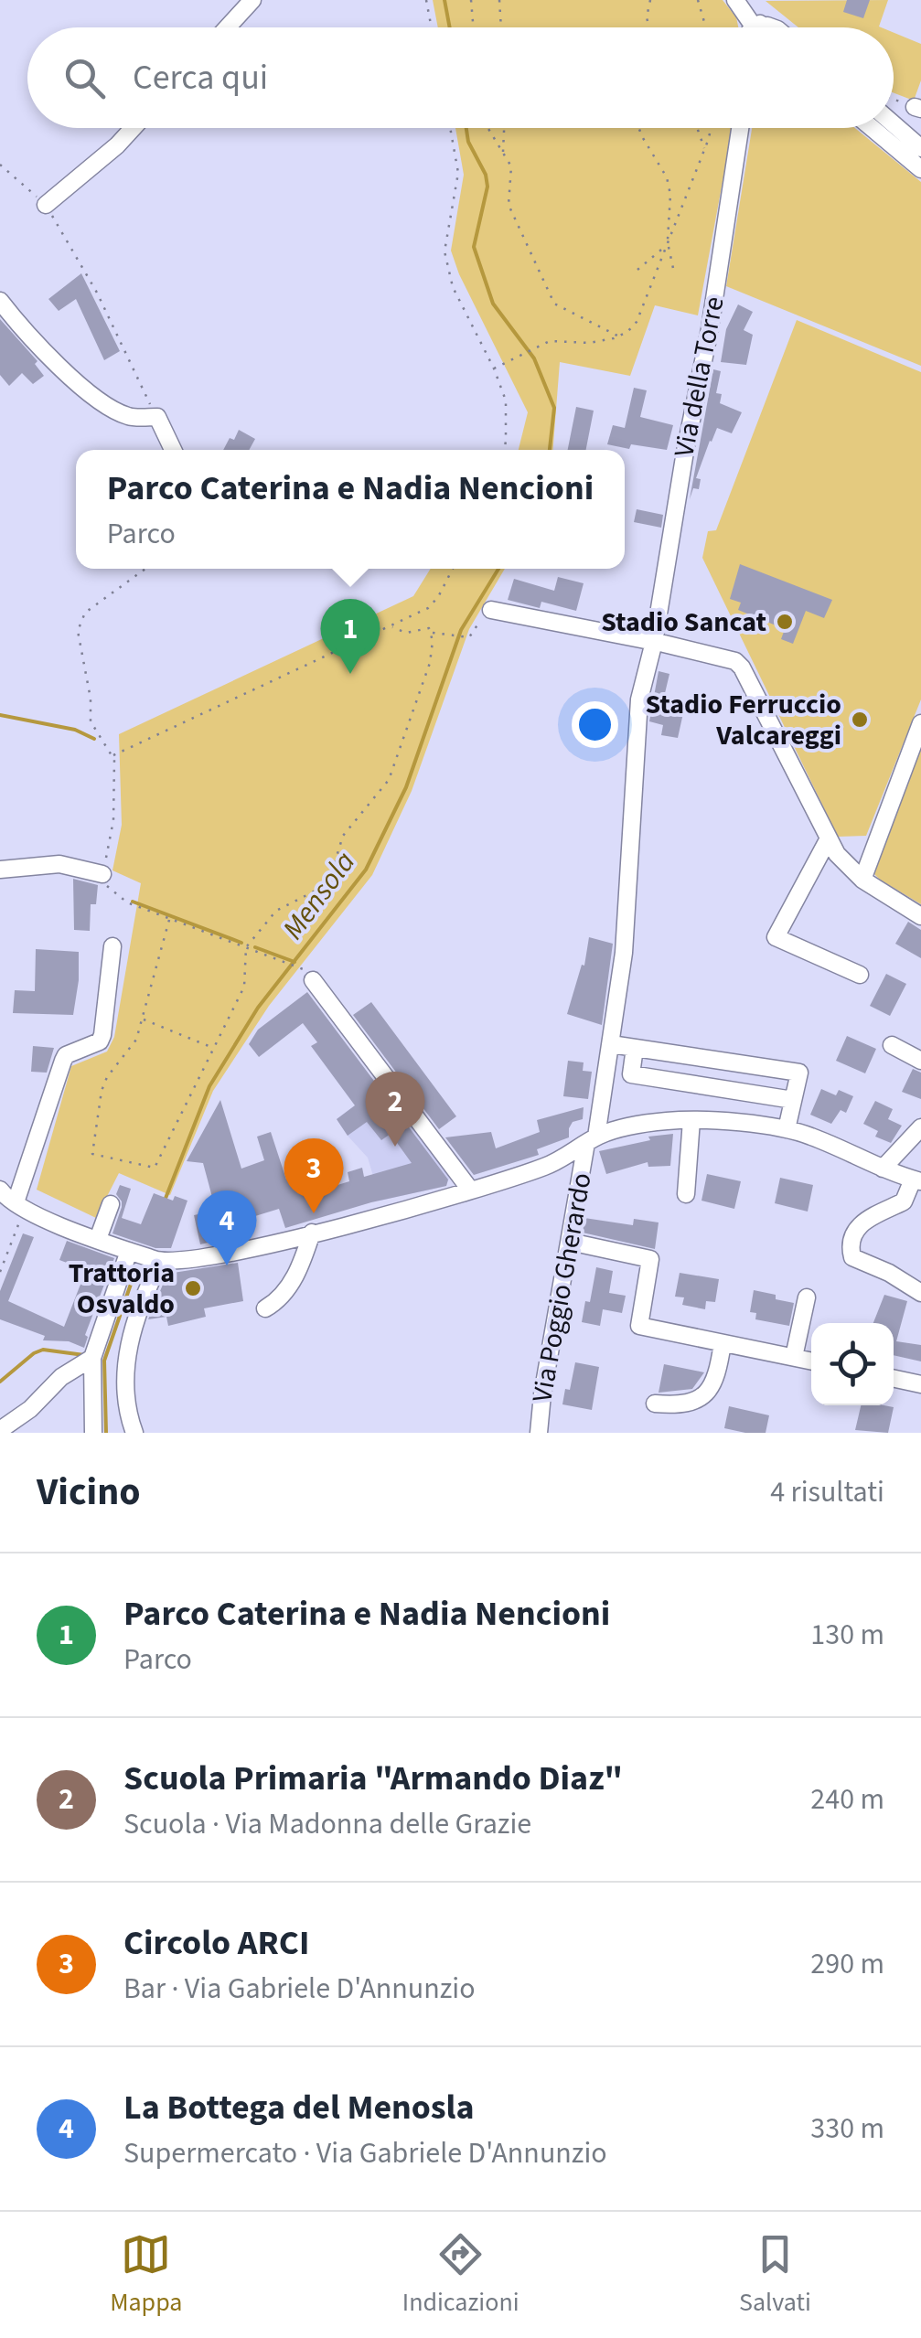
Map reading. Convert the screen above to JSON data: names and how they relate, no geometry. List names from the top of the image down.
{
  "streets": {
    "street": ["Via della Torre", "Via Poggio Gherardo"]
  },
  "crossings": [
    ["Via della Torre", "Via Poggio Gherardo"]
  ],
  "water": ["Mensola"],
  "places": ["Stadio Sancat", "Stadio Ferruccio Valcareggi", "Trattoria Osvaldo"],
  "page": {
    "search": "Cerca qui",
    "popup": ["Parco Caterina e Nadia Nencioni", "Parco"],
    "pins": [
      "1",
      "2",
      "3",
      "4"
    ],
    "heading": ["Vicino", "4 risultati"],
    "list": [
      {
        "mark": "1",
        "name": "Parco Caterina e Nadia Nencioni",
        "note": "Parco",
        "value": "130 m"
      },
      {
        "mark": "2",
        "name": "Scuola Primaria \"Armando Diaz\"",
        "note": "Scuola · Via Madonna delle Grazie",
        "value": "240 m"
      },
      {
        "mark": "3",
        "name": "Circolo ARCI",
        "note": "Bar · Via Gabriele D'Annunzio",
        "value": "290 m"
      },
      {
        "mark": "4",
        "name": "La Bottega del Menosla",
        "note": "Supermercato · Via Gabriele D'Annunzio",
        "value": "330 m"
      }
    ],
    "nav": ["Mappa", "Indicazioni", "Salvati"]
  }
}
